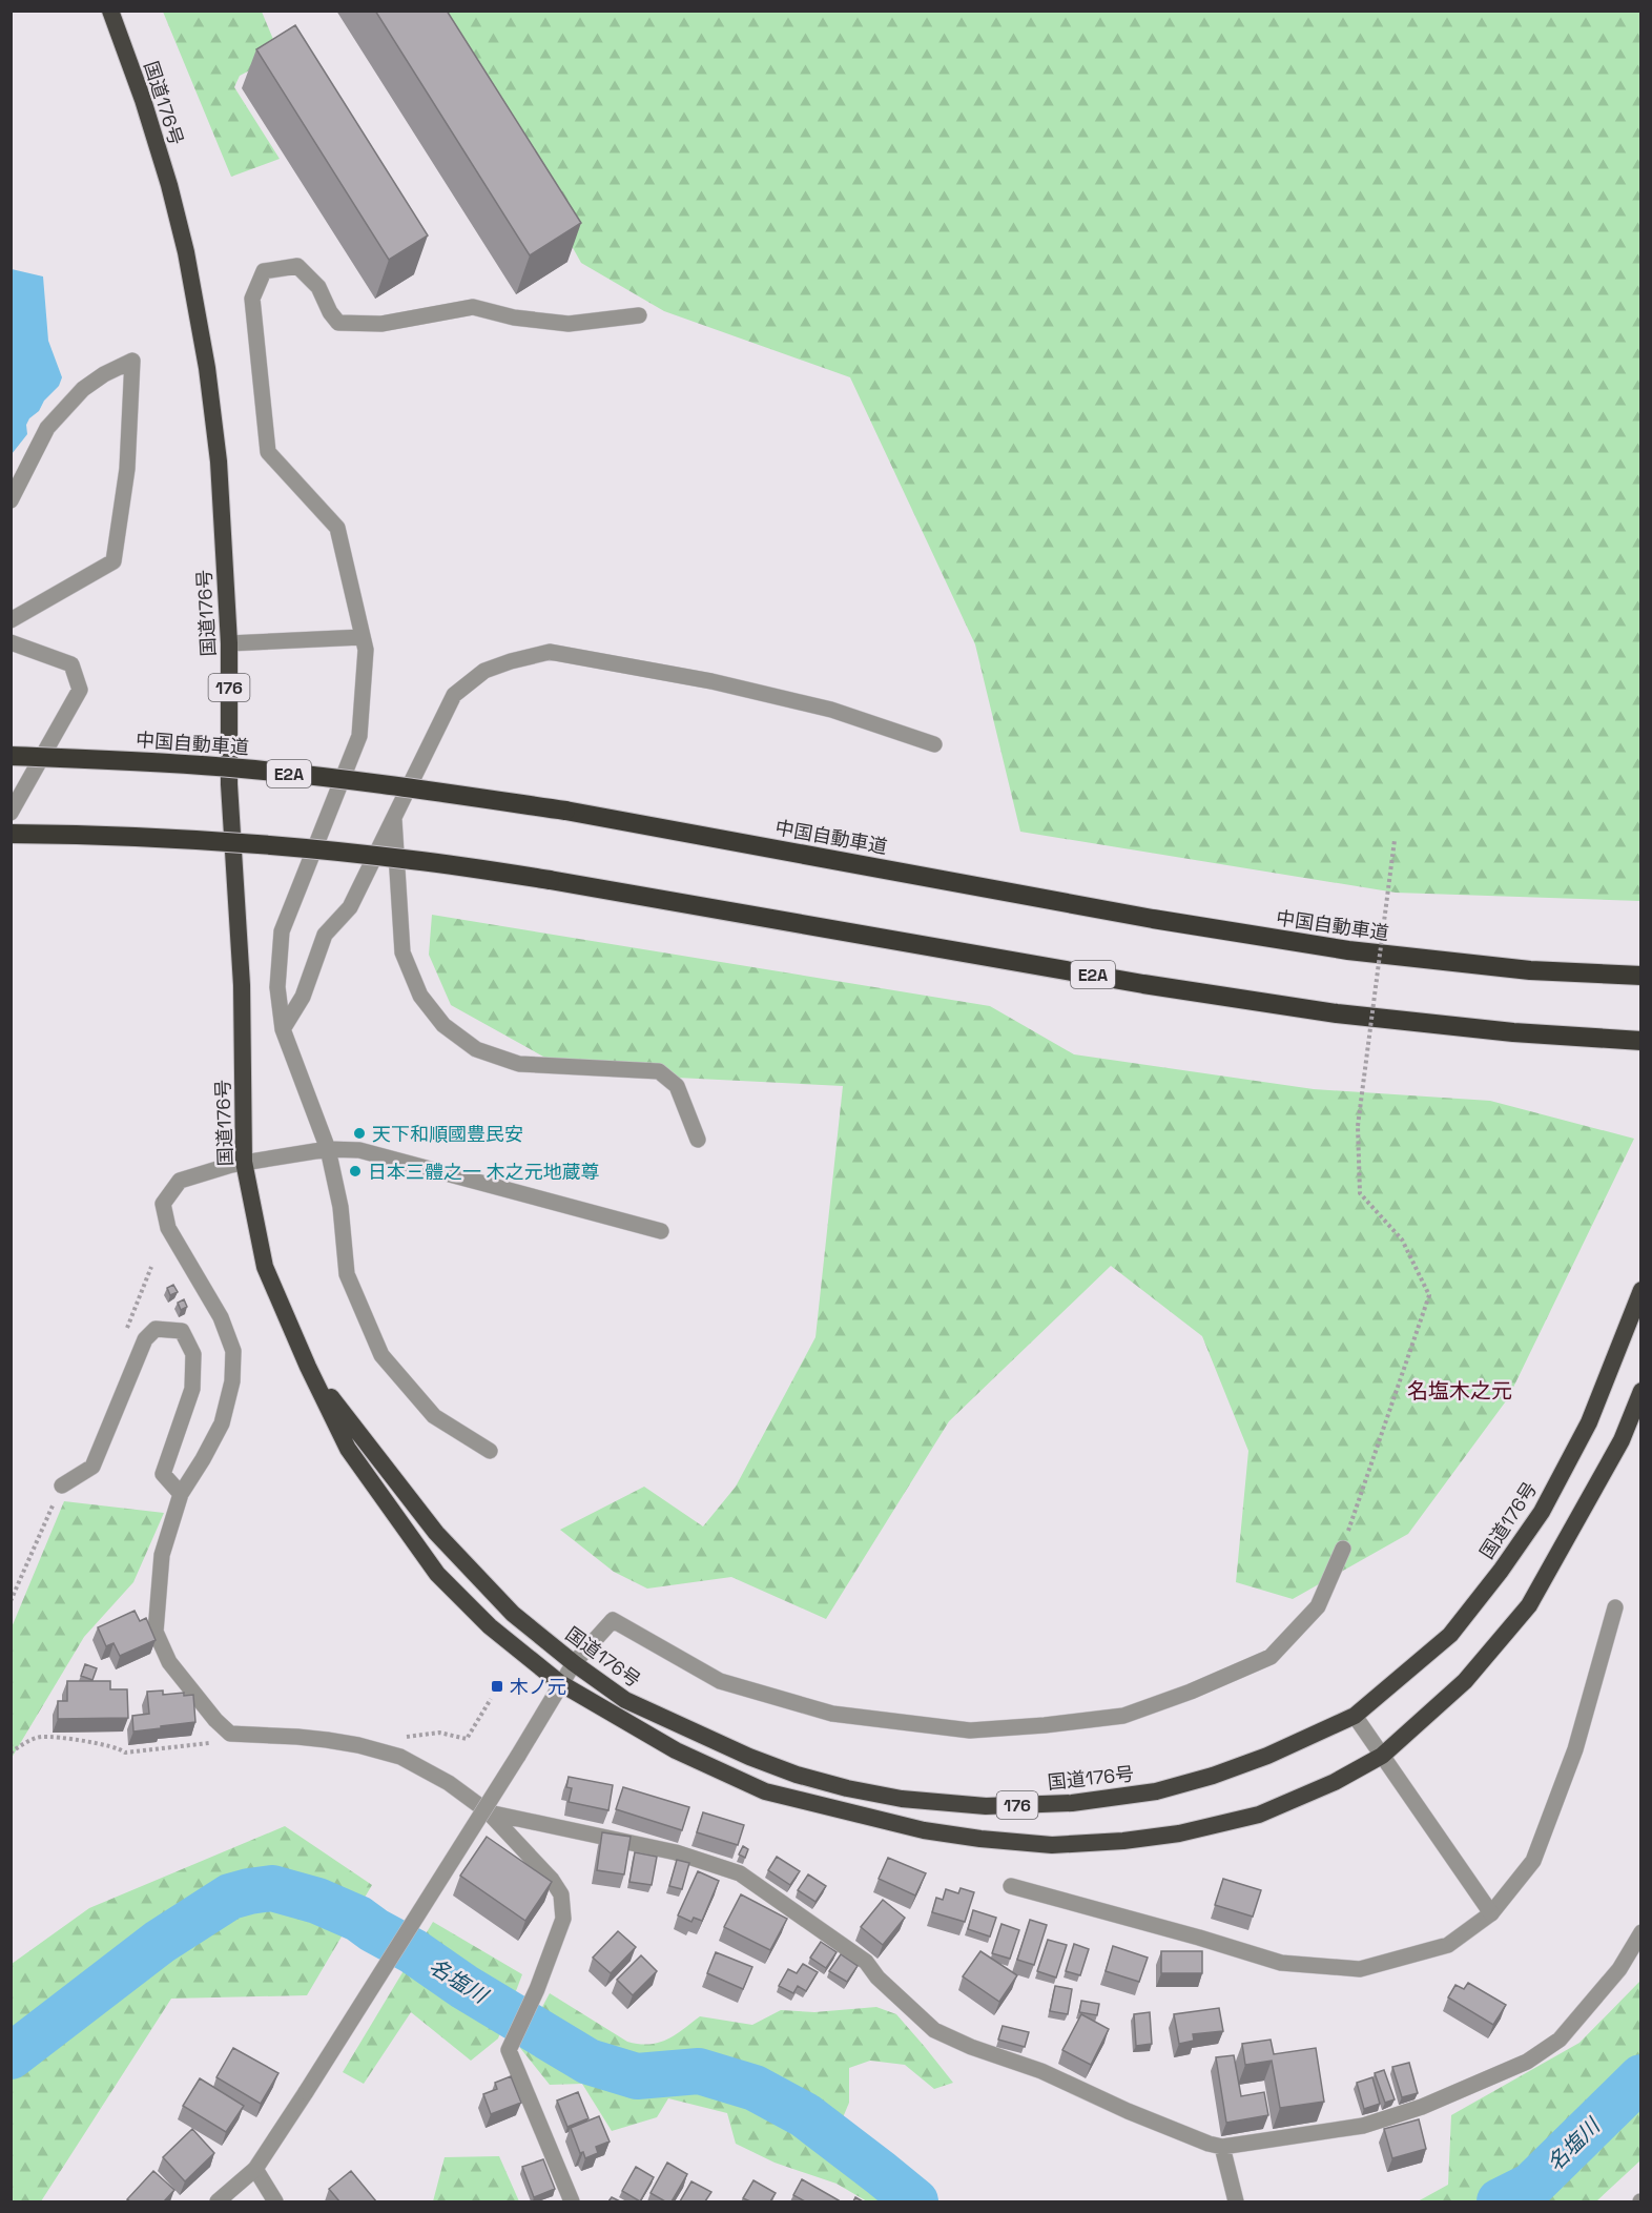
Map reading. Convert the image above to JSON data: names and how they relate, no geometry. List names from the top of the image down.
{
  "streets": {
    "highway": [
      "国道176号",
      "176",
      "中国自動車道",
      "E2A"
    ]
  },
  "districts": ["名塩木之元"],
  "water": ["名塩川"],
  "places": {
    "other": ["天下和順國豊民安", "日本三體之一 木之元地蔵尊"],
    "transit": ["木ノ元"]
  }
}
